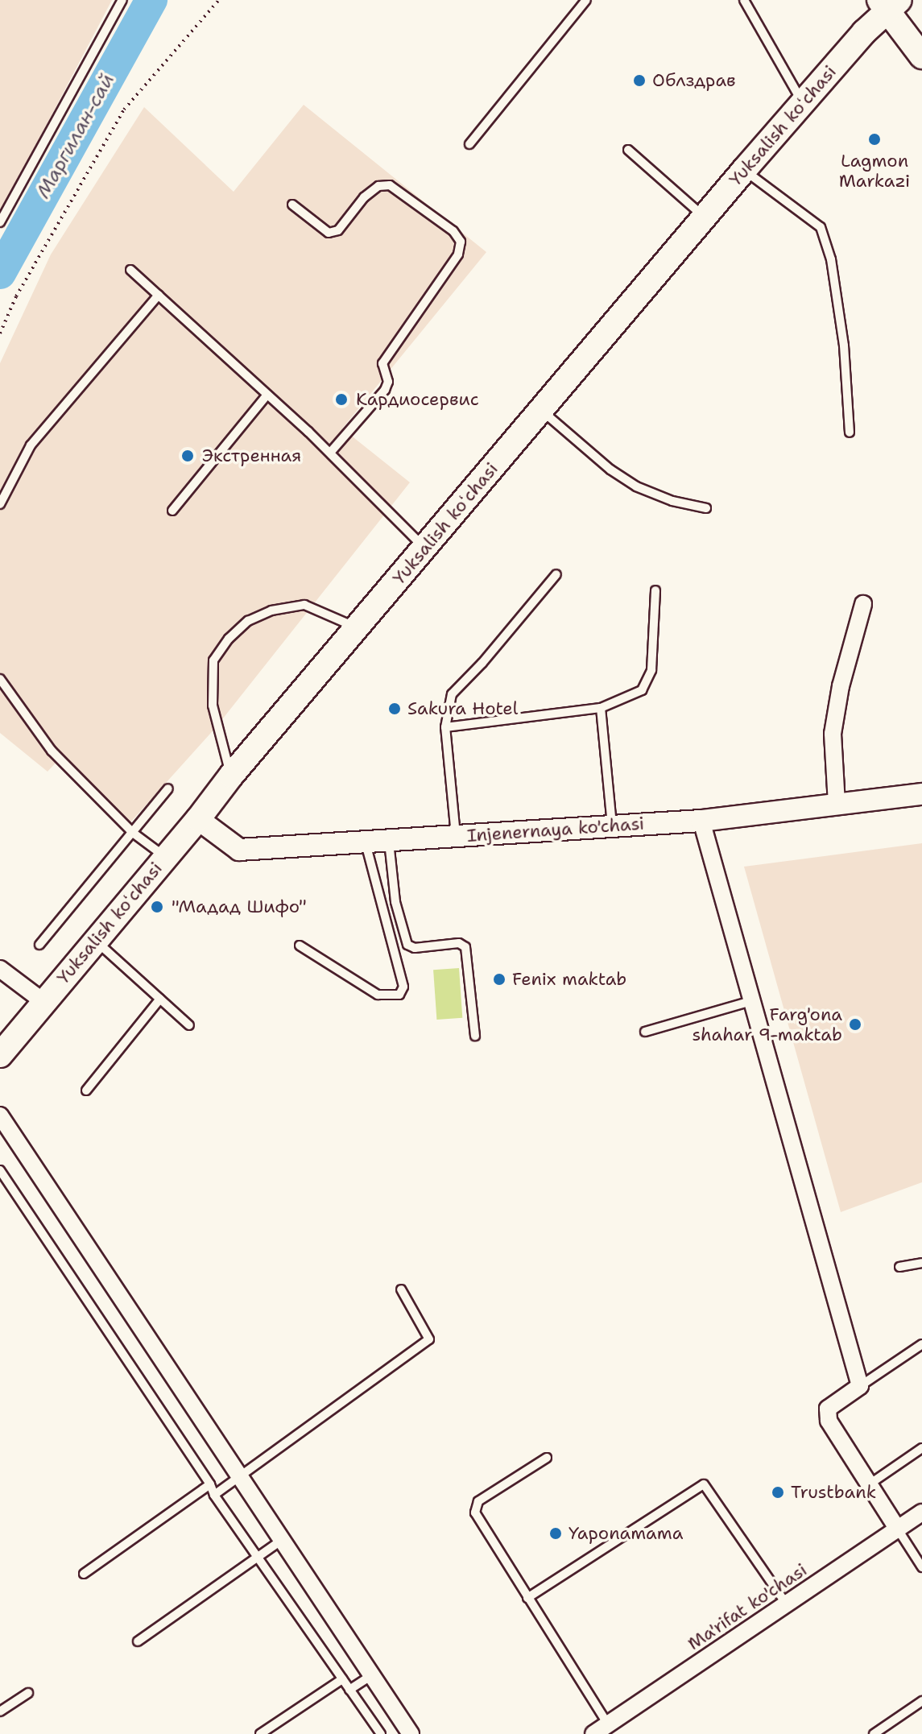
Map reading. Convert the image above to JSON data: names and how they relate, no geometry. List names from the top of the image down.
{
  "streets": {
    "main road": ["Yuksalish koʻchasi"],
    "street": ["Injenernaya ko'chasi", "Ma'rifat ko'chasi"]
  },
  "crossings": [
    ["Yuksalish koʻchasi", "Injenernaya ko'chasi"]
  ],
  "water": ["Маргилан-сай"],
  "places": [
    "Облздрав",
    "Lagmon Markazi",
    "Кардиосервис",
    "Экстренная",
    "Sakura Hotel",
    "\"Мадад Шифо\"",
    "Fenix maktab",
    "Farg'ona shahar 9-maktab",
    "Trustbank",
    "Yaponamama"
  ]
}
